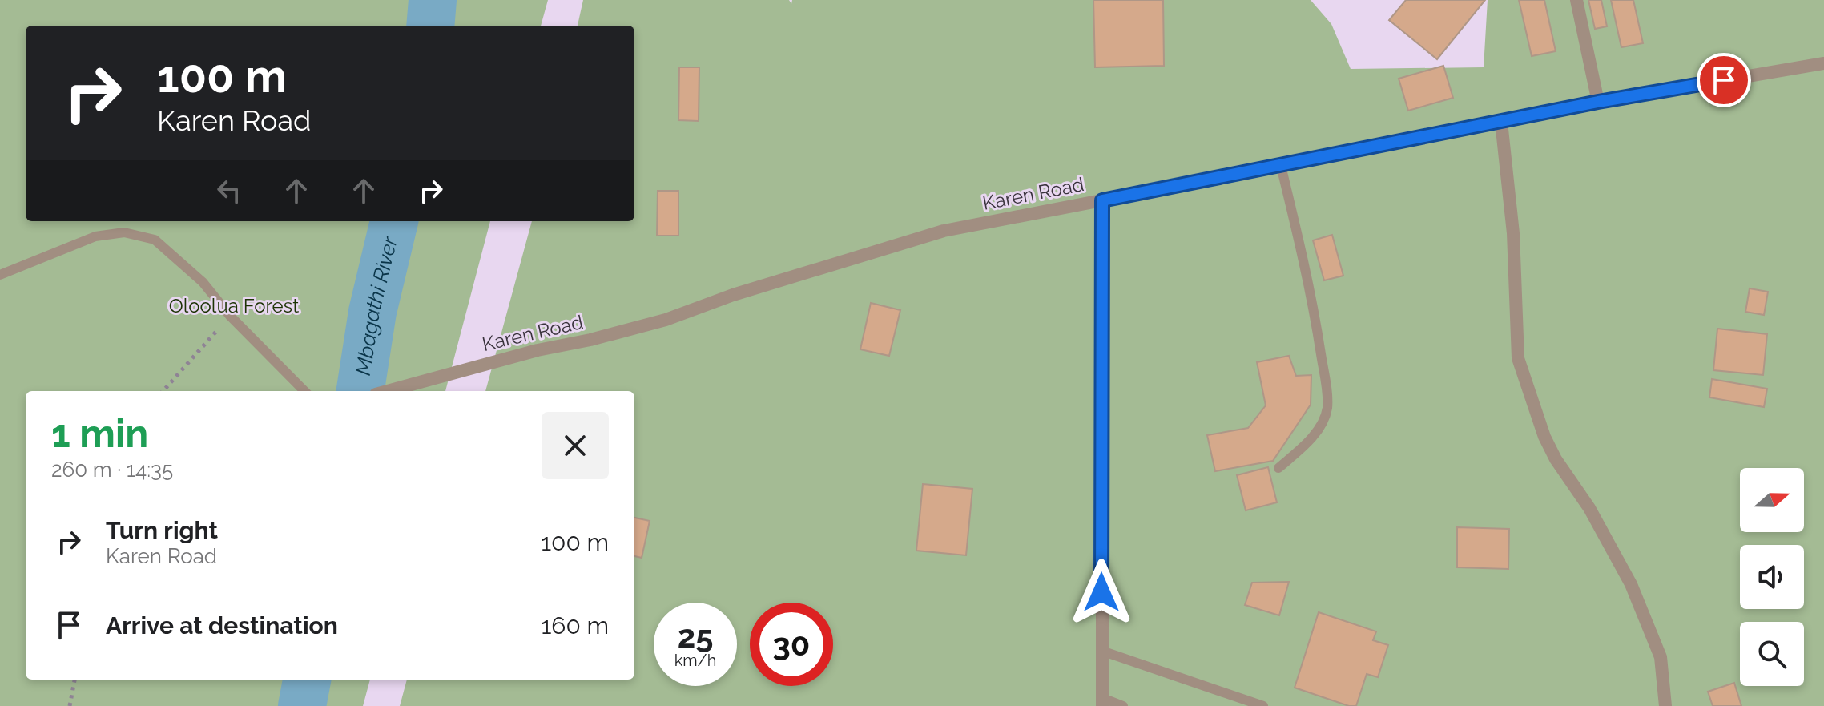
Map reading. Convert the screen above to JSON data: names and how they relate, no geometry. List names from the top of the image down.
{
  "streets": {
    "street": ["Karen Road"]
  },
  "water": ["Mbagathi River"],
  "parks": ["Oloolua Forest"],
  "north": "right",
  "page": {
    "turn": ["100 m", "Karen Road"],
    "heading": ["1 min", "260 m · 14:35"],
    "list": [
      {
        "name": "Turn right",
        "note": "Karen Road",
        "value": "100 m"
      },
      {
        "name": "Arrive at destination",
        "value": "160 m"
      }
    ],
    "speed": "25 km/h",
    "limit": "30"
  }
}
